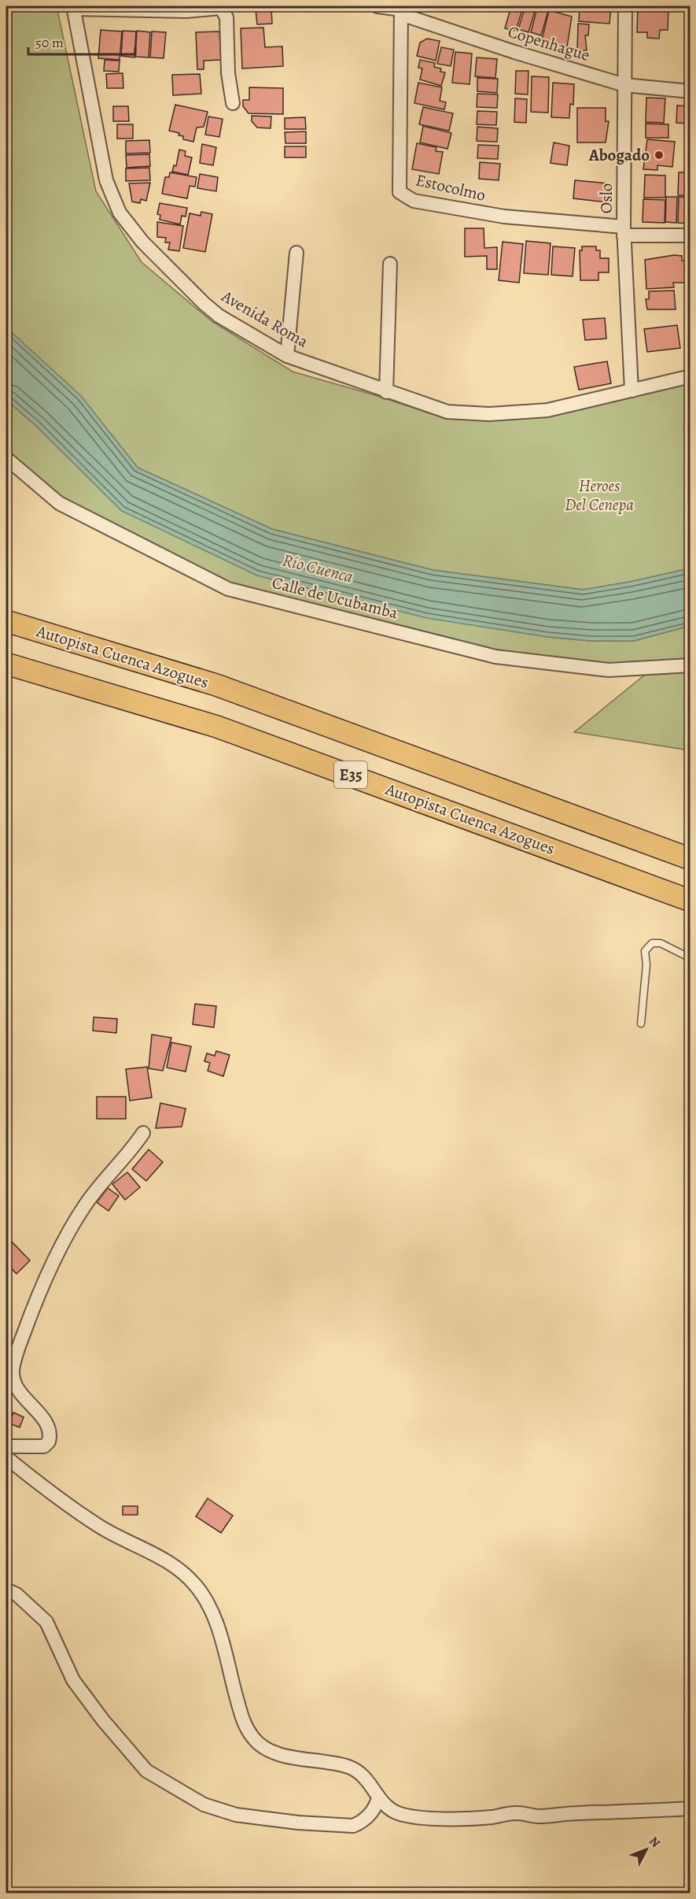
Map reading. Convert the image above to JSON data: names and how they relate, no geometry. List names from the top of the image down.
{
  "streets": {
    "highway": ["Autopista Cuenca Azogues", "E35"],
    "street": [
      "Copenhague",
      "Estocolmo",
      "Oslo",
      "Avenida Roma",
      "Calle de Ucubamba"
    ]
  },
  "crossings": [
    ["Copenhague", "Estocolmo"],
    ["Copenhague", "Oslo"],
    ["Estocolmo", "Oslo"],
    ["Oslo", "Avenida Roma"]
  ],
  "water": ["Río Cuenca"],
  "parks": ["Heroes Del Cenepa"],
  "places": ["Abogado"],
  "scale_bar": "50 m",
  "north": "top right"
}
